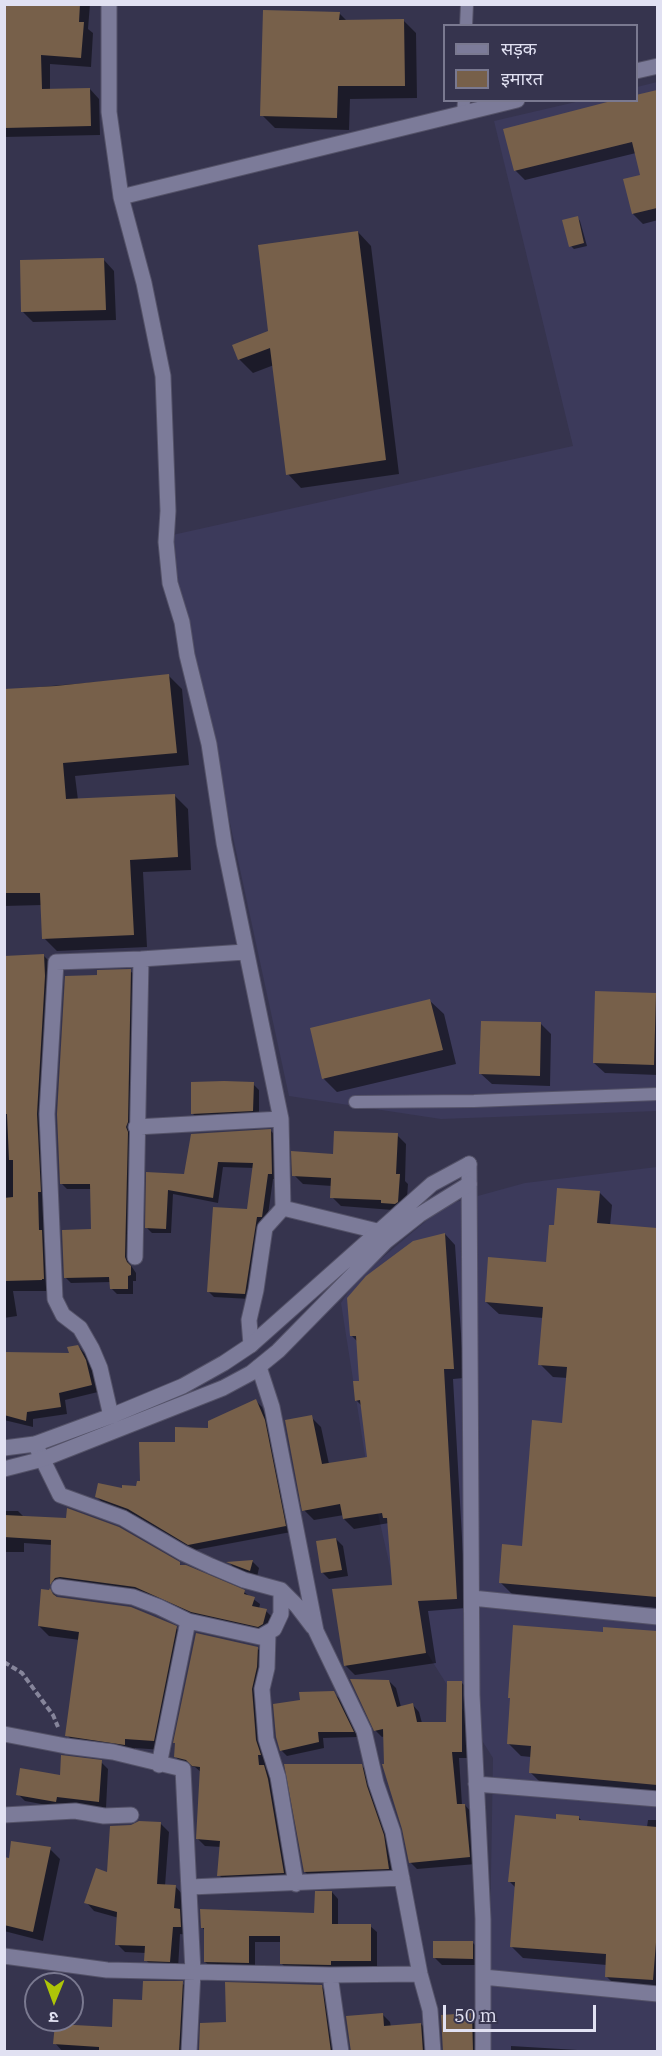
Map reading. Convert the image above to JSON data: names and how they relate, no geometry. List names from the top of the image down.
{
  "legend": ["सड़क", "इमारत"],
  "scale_bar": "50 m",
  "north": "bottom"
}
